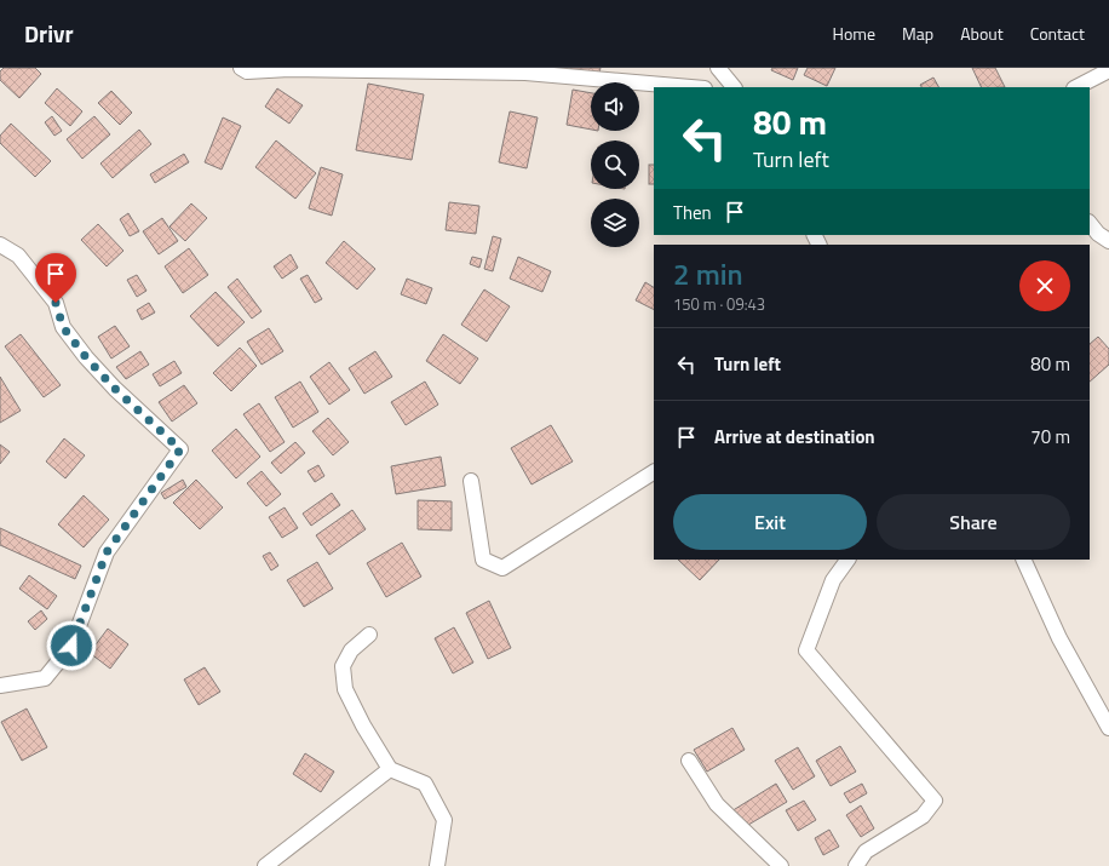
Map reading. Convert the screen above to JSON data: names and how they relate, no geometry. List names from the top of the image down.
{
  "page": {
    "header": "Drivr",
    "nav": [
      "Home",
      "Map",
      "About",
      "Contact"
    ],
    "turn": ["80 m", "Turn left"],
    "then": "Then",
    "heading": ["2 min", "150 m · 09:43"],
    "list": [
      {
        "name": "Turn left",
        "value": "80 m"
      },
      {
        "name": "Arrive at destination",
        "value": "70 m"
      }
    ],
    "buttons": ["Exit", "Share"]
  }
}
